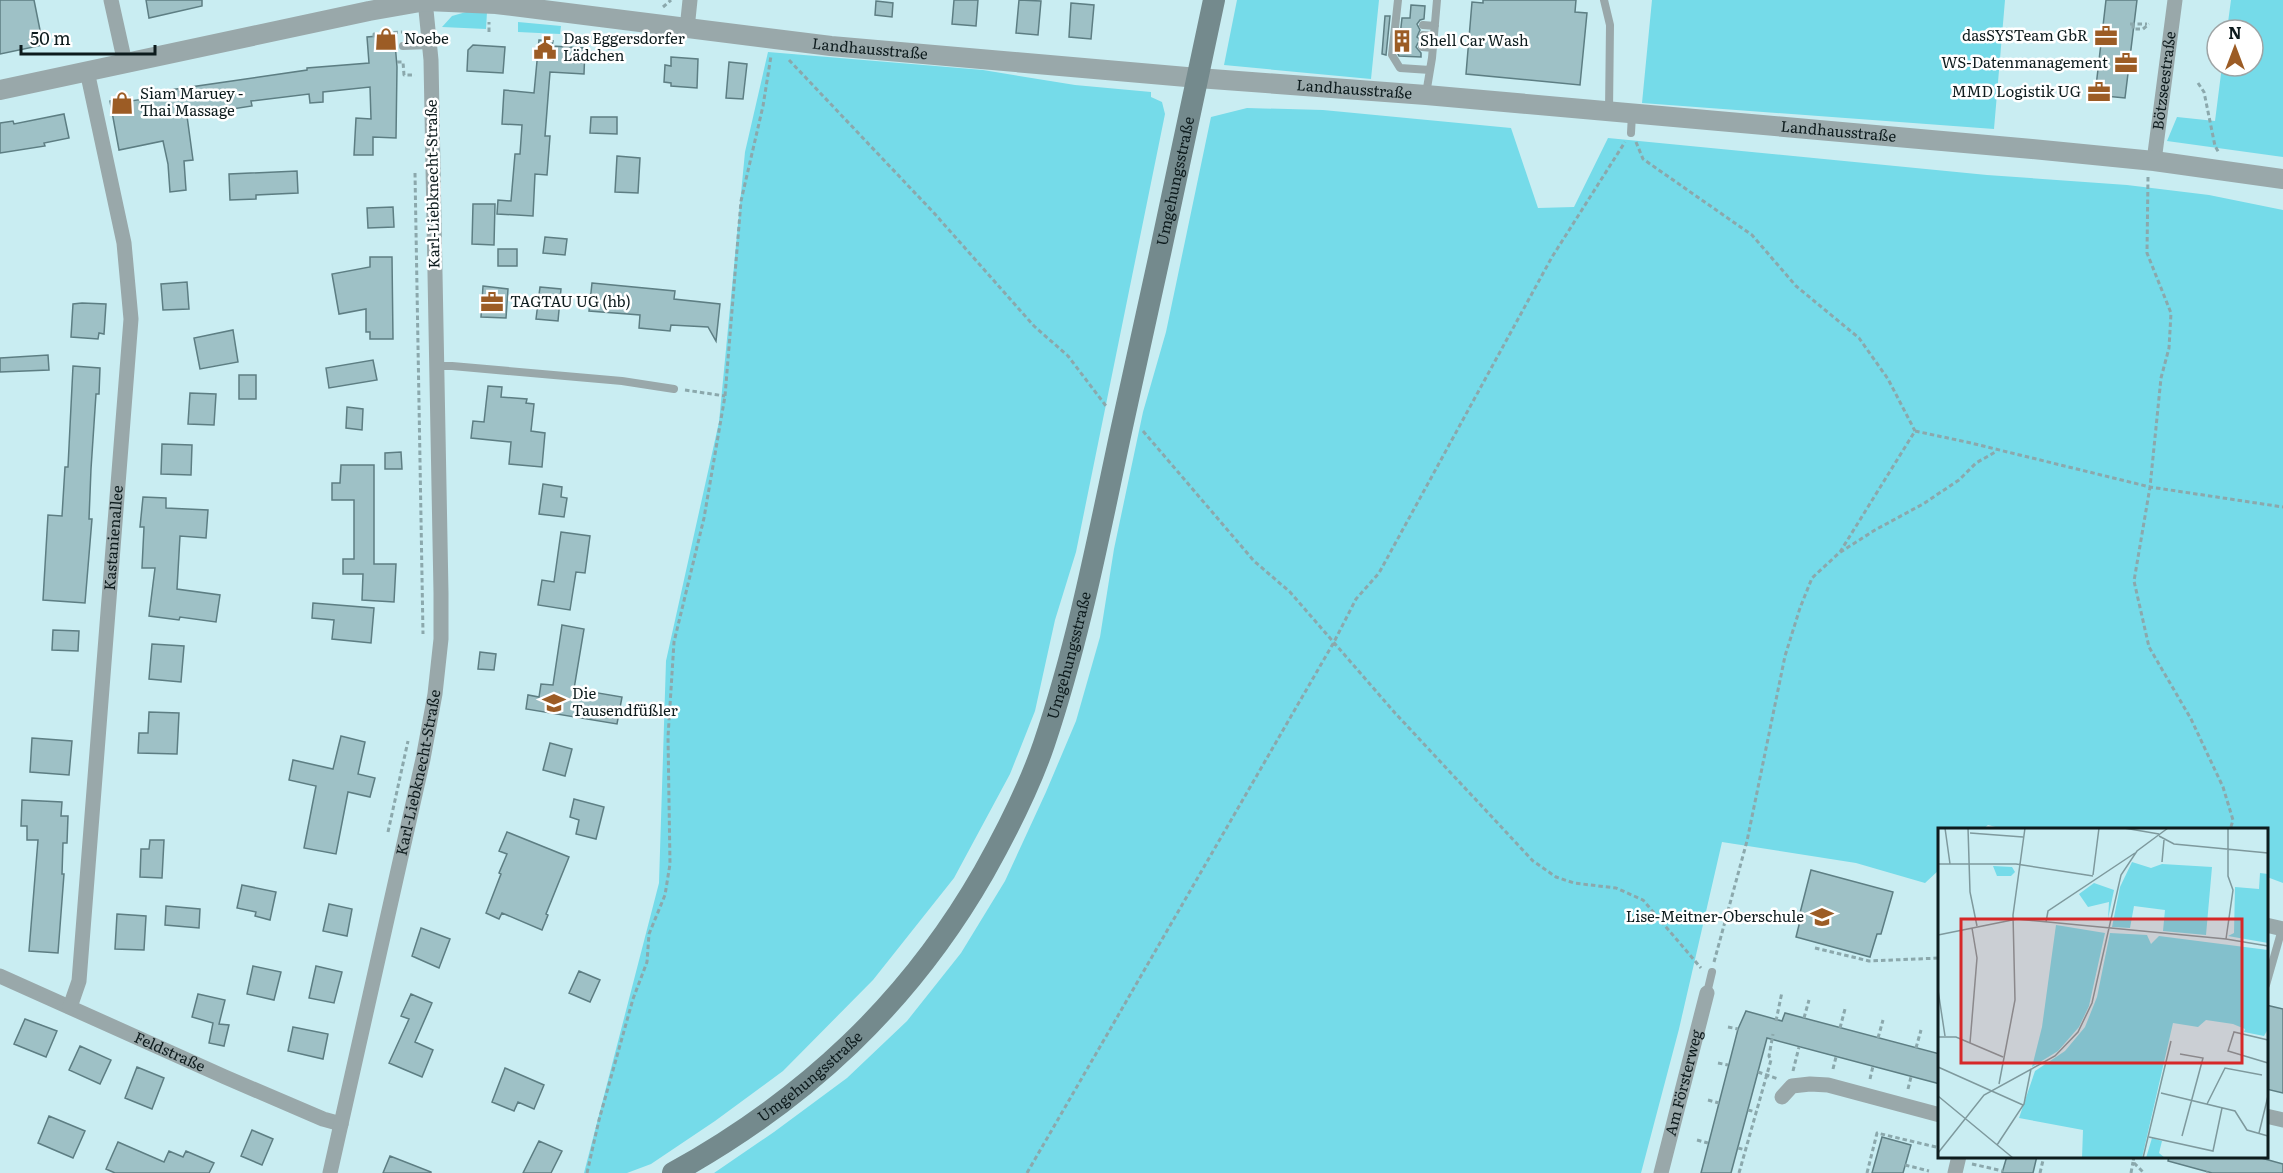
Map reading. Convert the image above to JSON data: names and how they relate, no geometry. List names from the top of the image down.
{
  "streets": {
    "main road": ["Umgehungsstraße"],
    "street": [
      "Landhausstraße",
      "Bötzseestraße",
      "Karl-Liebknecht-Straße",
      "Kastanienallee",
      "Feldstraße",
      "Am Försterweg"
    ]
  },
  "crossings": [
    ["Landhausstraße", "Bötzseestraße"],
    ["Landhausstraße", "Umgehungsstraße"],
    ["Landhausstraße", "Karl-Liebknecht-Straße"],
    ["Landhausstraße", "Kastanienallee"],
    ["Karl-Liebknecht-Straße", "Feldstraße"],
    ["Kastanienallee", "Feldstraße"]
  ],
  "places": {
    "office": [
      "dasSYSTeam GbR",
      "WS-Datenmanagement",
      "MMD Logistik UG",
      "TAGTAU UG (hb)"
    ],
    "shop": ["Noebe", "Siam Maruey - Thai Massage"],
    "building": ["Shell Car Wash"],
    "public building": ["Das Eggersdorfer Lädchen"],
    "school or university": ["Die Tausendfüßler", "Lise-Meitner-Oberschule"]
  },
  "scale_bar": "50 m",
  "north": "top"
}
